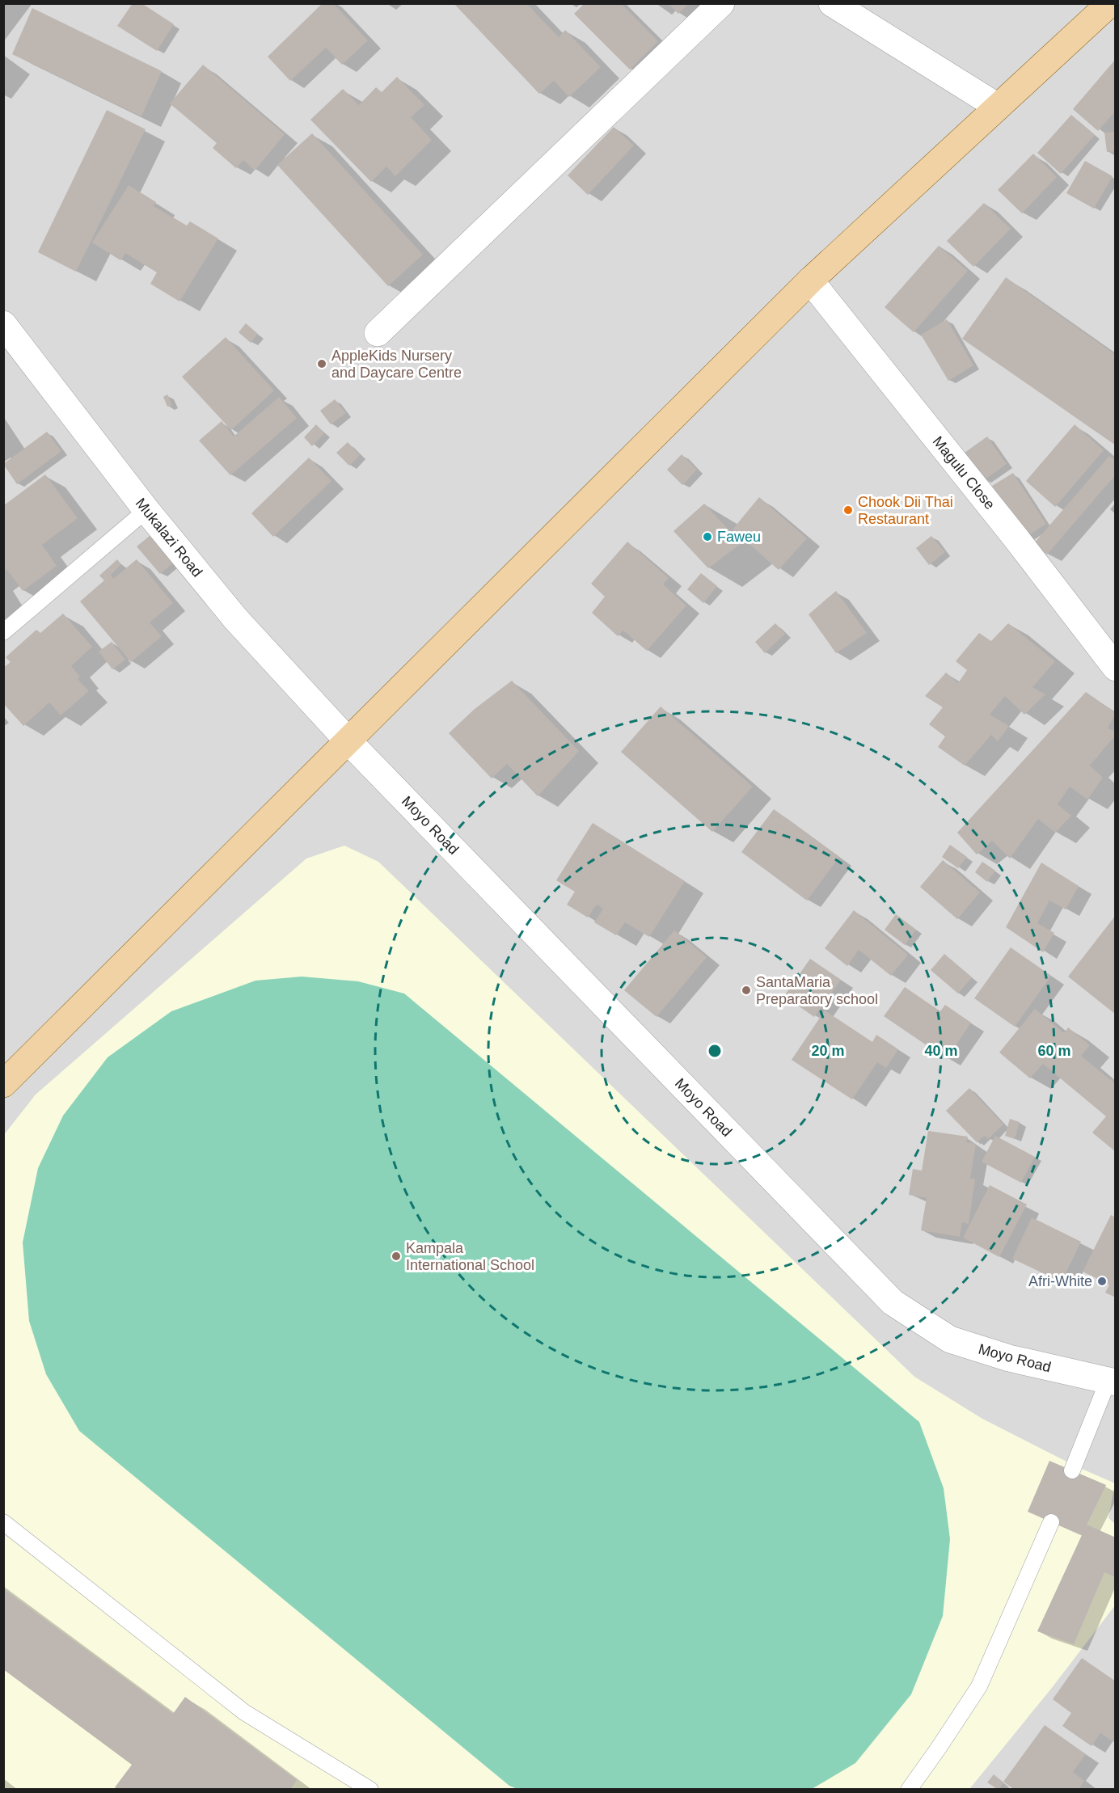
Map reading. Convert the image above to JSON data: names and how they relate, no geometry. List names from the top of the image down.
{
  "streets": {
    "street": ["Magulu Close", "Mukalazi Road", "Moyo Road"]
  },
  "crossings": [
    ["Mukalazi Road", "Moyo Road"]
  ],
  "places": [
    "AppleKids Nursery and Daycare Centre",
    "Chook Dii Thai Restaurant",
    "Faweu",
    "SantaMaria Preparatory school",
    "Kampala International School",
    "Afri-White"
  ],
  "rings": ["20 m", "40 m", "60 m"]
}
